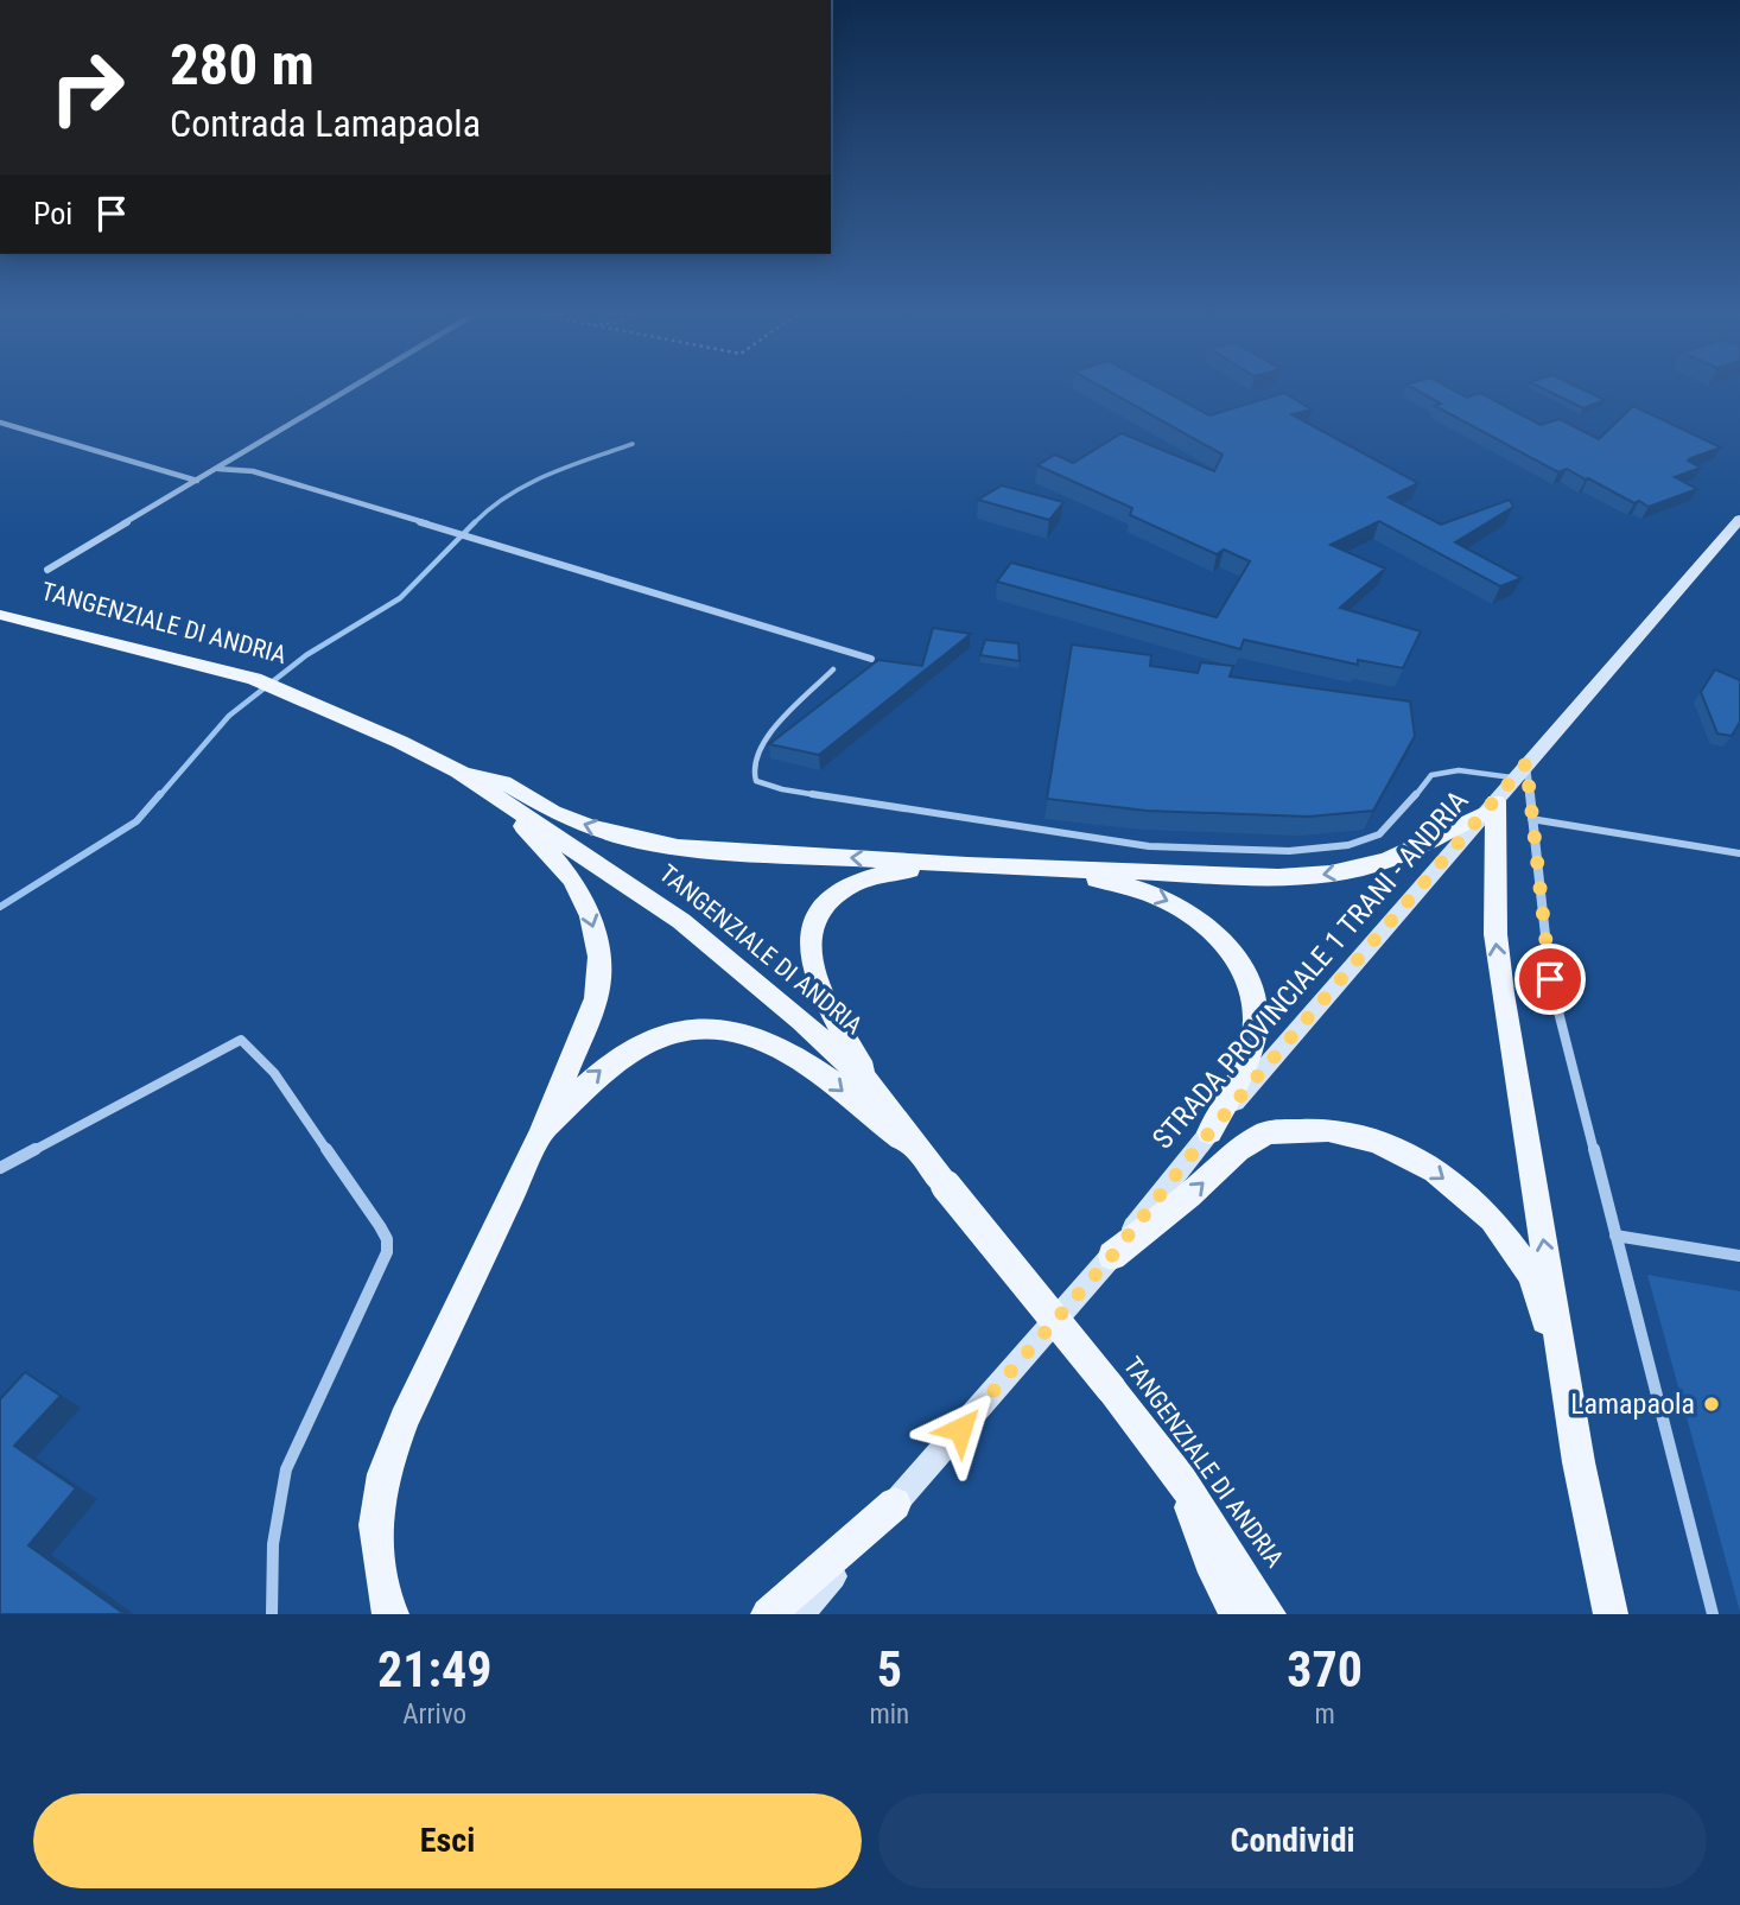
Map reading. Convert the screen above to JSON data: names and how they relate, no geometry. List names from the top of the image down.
{
  "streets": {
    "main road": ["TANGENZIALE DI ANDRIA", "STRADA PROVINCIALE 1 TRANI - ANDRIA"]
  },
  "places": ["Lamapaola"],
  "page": {
    "turn": ["280 m", "Contrada Lamapaola"],
    "then": "Poi",
    "eta": [
      "21:49",
      "Arrivo",
      "5",
      "min",
      "370",
      "m"
    ],
    "buttons": ["Esci", "Condividi"]
  }
}
